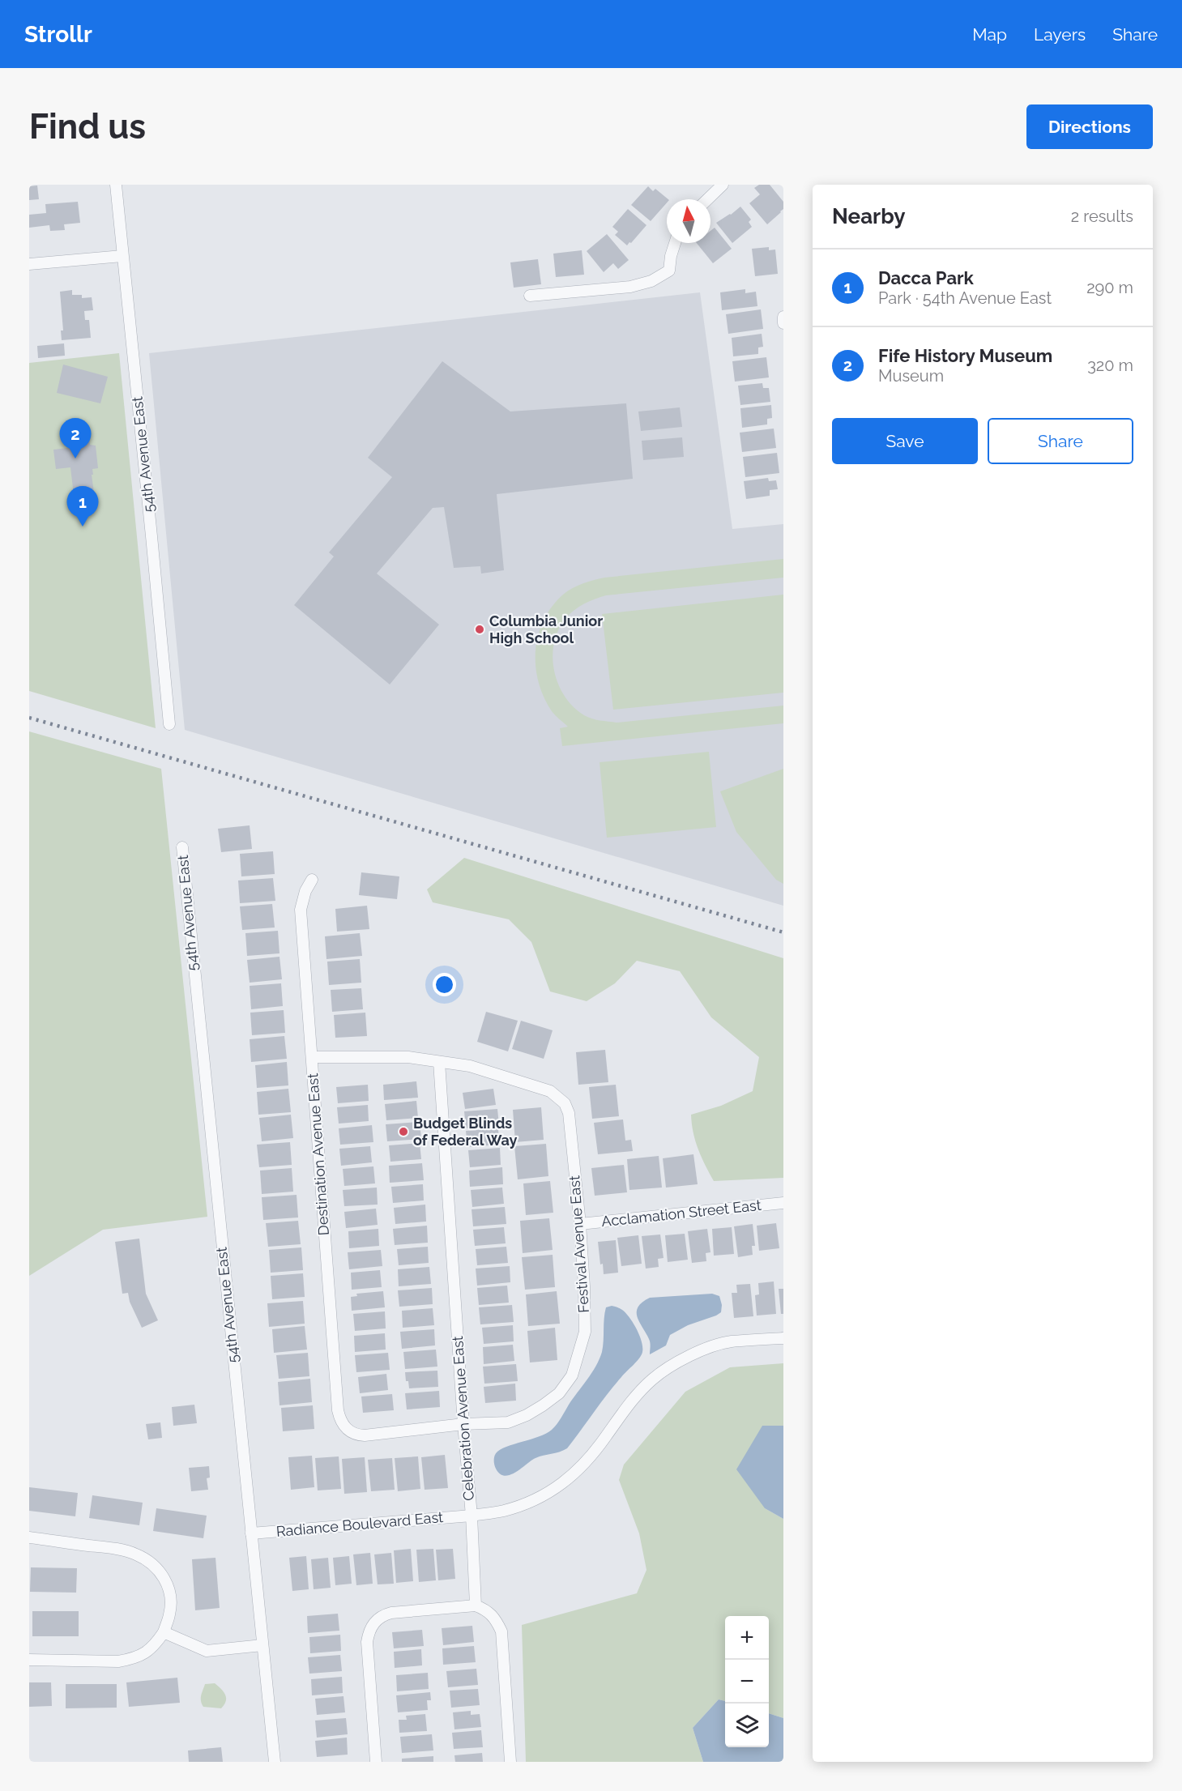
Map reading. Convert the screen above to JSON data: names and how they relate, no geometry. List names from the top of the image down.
{
  "streets": {
    "street": [
      "54th Avenue East",
      "Destination Avenue East",
      "Acclamation Street East",
      "Festival Avenue East",
      "Celebration Avenue East",
      "Radiance Boulevard East"
    ]
  },
  "crossings": [
    ["54th Avenue East", "Radiance Boulevard East"],
    ["Destination Avenue East", "Festival Avenue East"],
    ["Acclamation Street East", "Festival Avenue East"],
    ["Festival Avenue East", "Celebration Avenue East"],
    ["Celebration Avenue East", "Radiance Boulevard East"]
  ],
  "places": ["Columbia Junior High School", "Budget Blinds of Federal Way"],
  "north": "top",
  "page": {
    "header": "Strollr",
    "nav": ["Map", "Layers", "Share"],
    "buttons": [
      "Directions",
      ["Save", "Share"]
    ],
    "title": "Find us",
    "heading": ["Nearby", "2 results"],
    "list": [
      {
        "mark": "1",
        "name": "Dacca Park",
        "note": "Park · 54th Avenue East",
        "value": "290 m"
      },
      {
        "mark": "2",
        "name": "Fife History Museum",
        "note": "Museum",
        "value": "320 m"
      }
    ],
    "pins": ["2", "1"],
    "map_buttons": ["+", "−"]
  }
}
